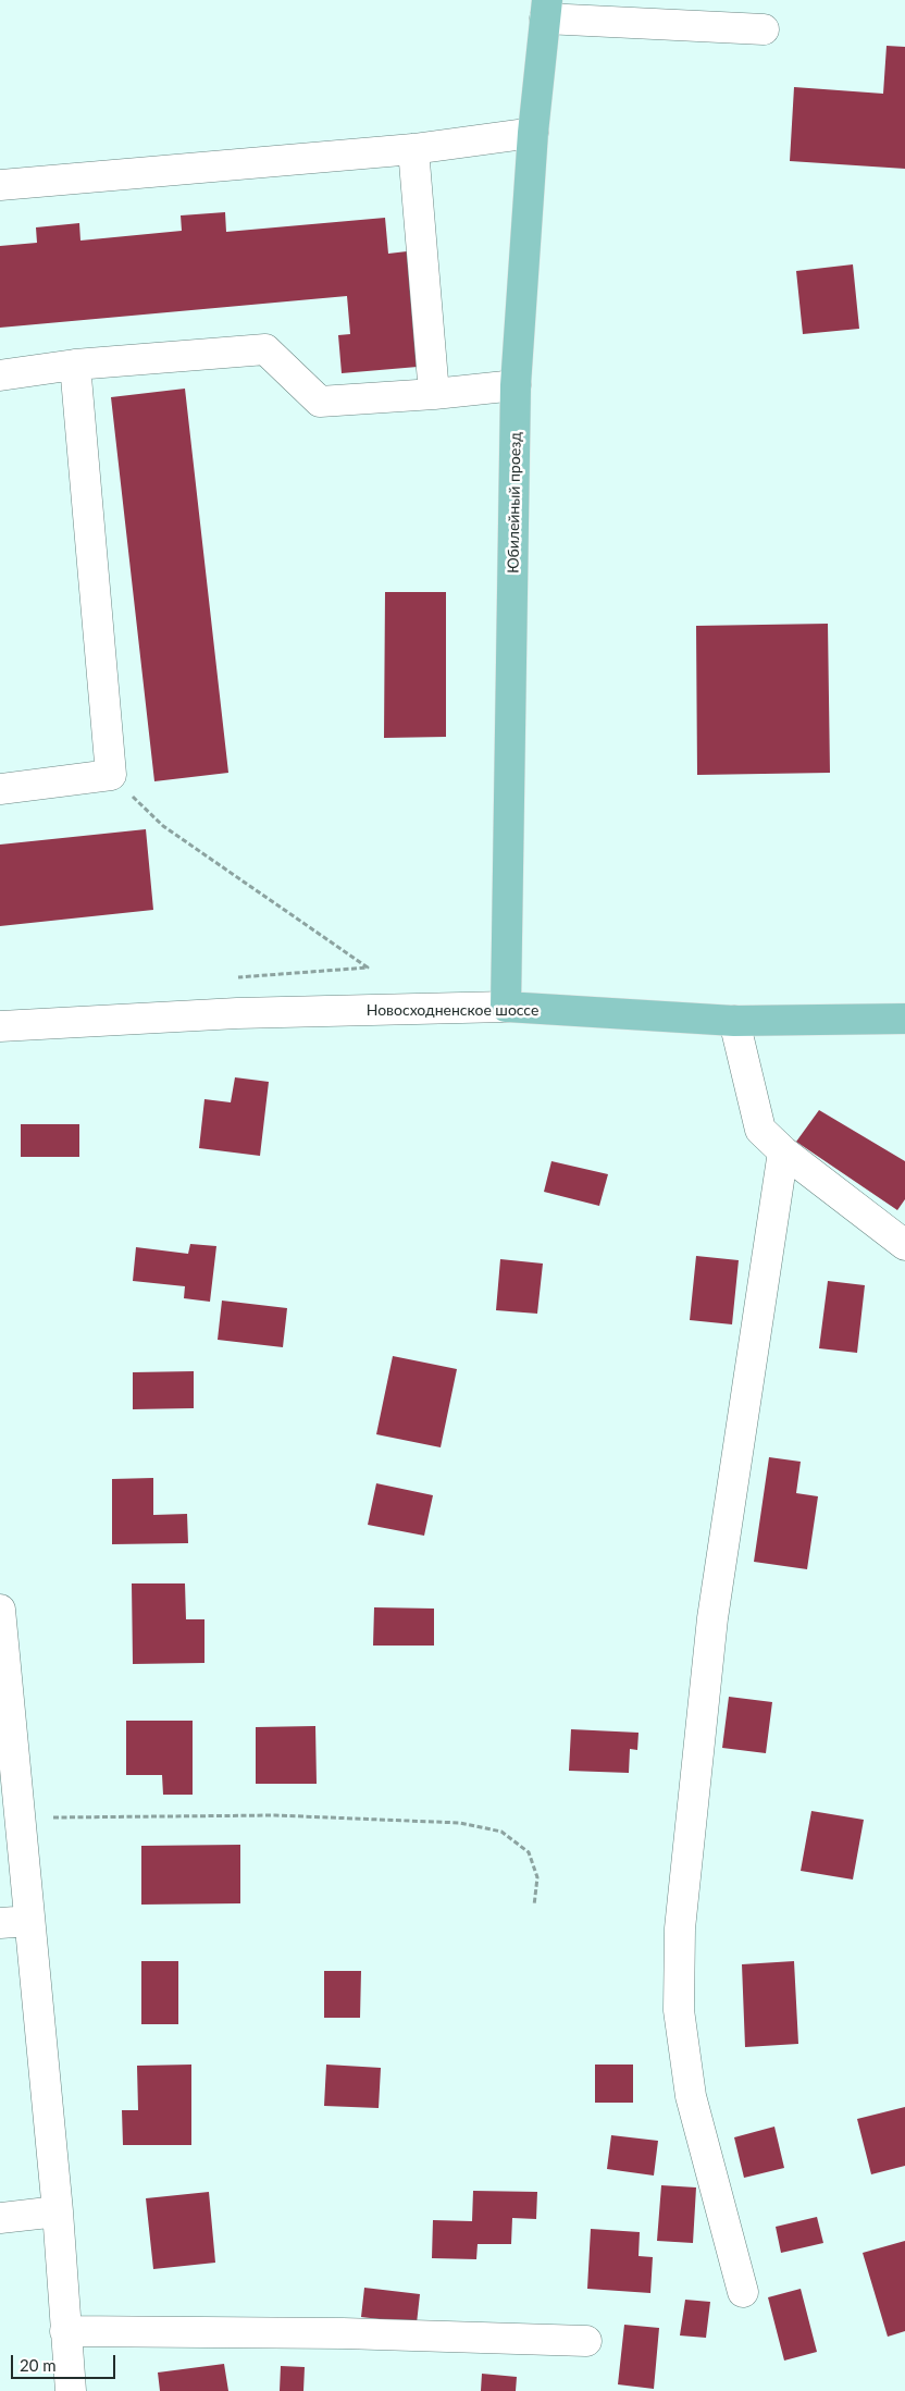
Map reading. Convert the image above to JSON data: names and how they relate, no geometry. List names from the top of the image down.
{
  "streets": {
    "main road": ["Юбилейный проезд", "Новосходненское шоссе"]
  },
  "crossings": [
    ["Юбилейный проезд", "Новосходненское шоссе"]
  ],
  "scale_bar": "20 m"
}
